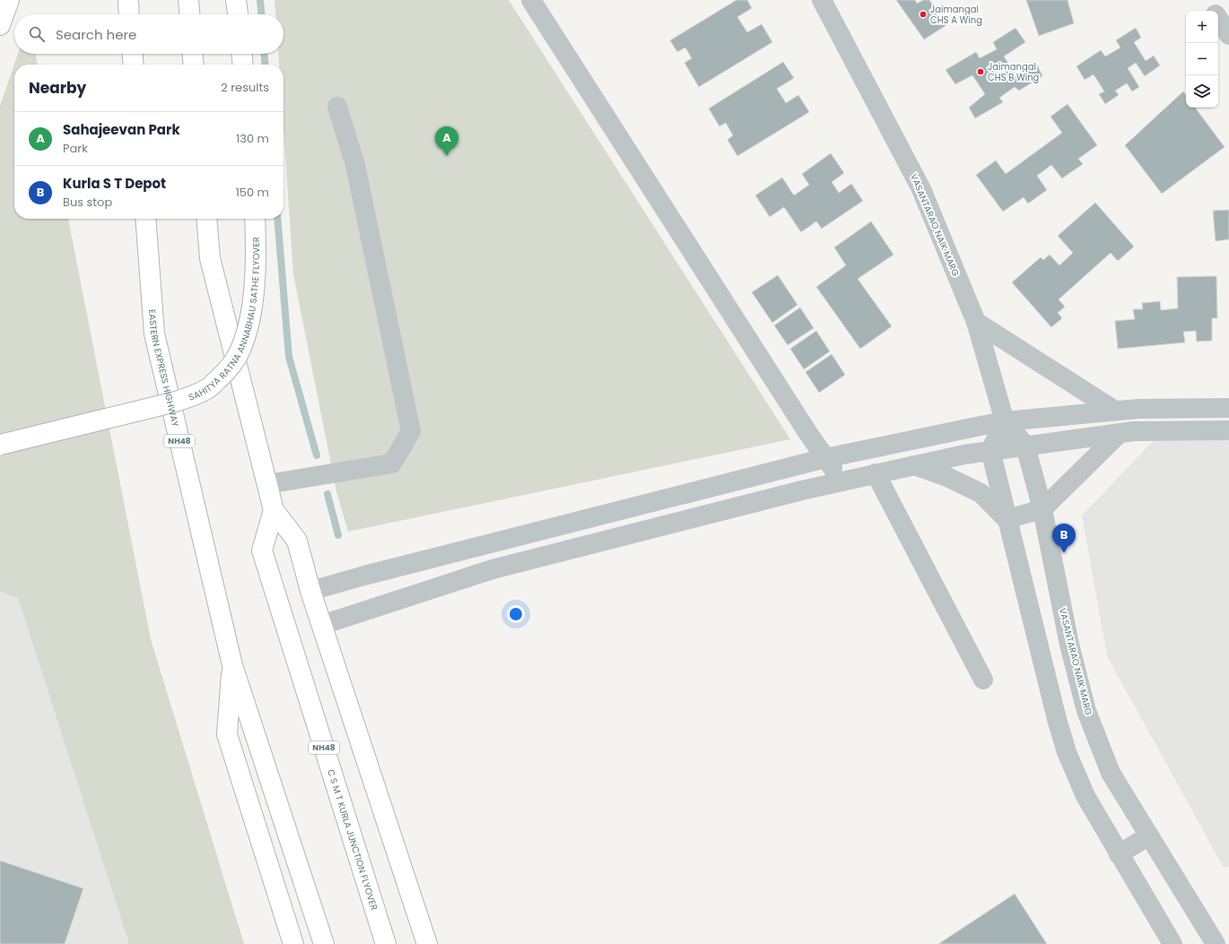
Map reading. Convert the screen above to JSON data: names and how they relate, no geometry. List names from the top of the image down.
{
  "streets": {
    "highway": [
      "SAHITYA RATNA ANNABHAU SATHE FLYOVER",
      "EASTERN EXPRESS HIGHWAY",
      "NH48",
      "C S M T KURLA JUNCTION FLYOVER"
    ],
    "street": ["VASANTARAO NAIK MARG"]
  },
  "crossings": [
    ["EASTERN EXPRESS HIGHWAY", "NH48"],
    ["NH48", "C S M T KURLA JUNCTION FLYOVER"]
  ],
  "places": ["Jaimangal CHS A Wing", "Jaimangal CHS B Wing"],
  "page": {
    "map_buttons": ["+", "−"],
    "search": "Search here",
    "heading": ["Nearby", "2 results"],
    "list": [
      {
        "mark": "A",
        "name": "Sahajeevan Park",
        "note": "Park",
        "value": "130 m"
      },
      {
        "mark": "B",
        "name": "Kurla S T Depot",
        "note": "Bus stop",
        "value": "150 m"
      }
    ],
    "pins": ["A", "B"]
  }
}
